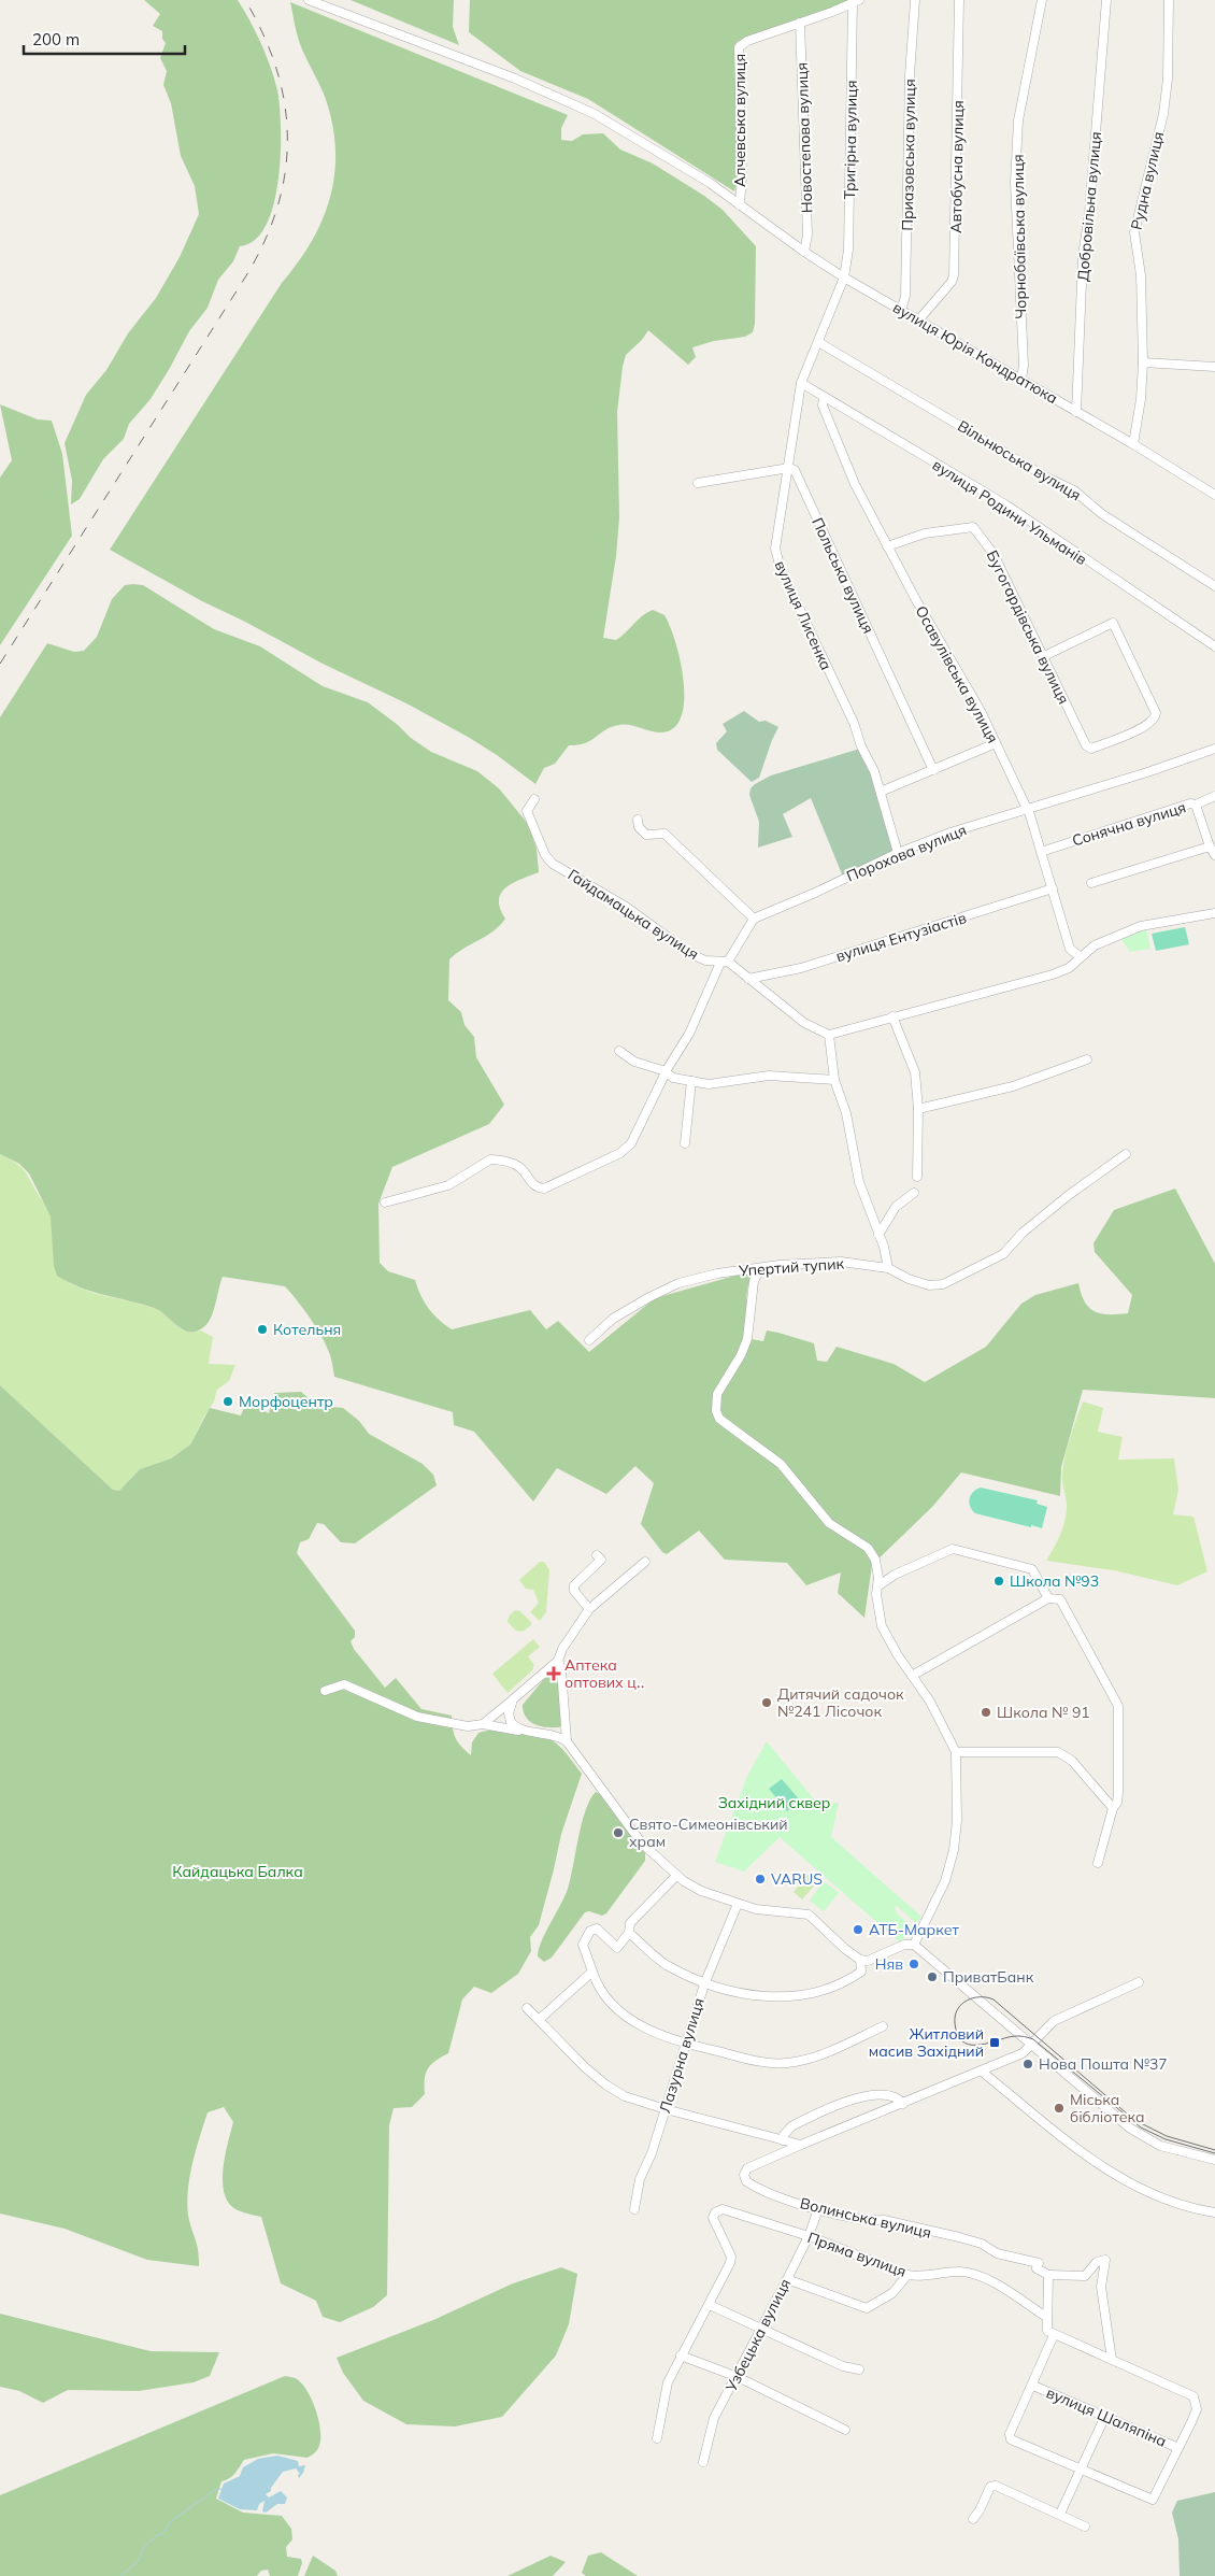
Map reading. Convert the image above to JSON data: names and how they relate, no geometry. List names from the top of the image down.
{
  "streets": {
    "street": [
      "Алчевська вулиця",
      "Новостепова вулиця",
      "Тригірна вулиця",
      "Приазовська вулиця",
      "Автобусна вулиця",
      "Рудна вулиця",
      "Добровільна вулиця",
      "Чорнобаївська вулиця",
      "вулиця Юрія Кондратюка",
      "Вільнюська вулиця",
      "вулиця Родини Ульманів",
      "Польська вулиця",
      "вулиця Лисенка",
      "Бугогардівська вулиця",
      "Осавулівська вулиця",
      "Сонячна вулиця",
      "Порохова вулиця",
      "Гайдамацька вулиця",
      "вулиця Ентузіастів",
      "Упертий тупик",
      "Лазурна вулиця",
      "Волинська вулиця",
      "Пряма вулиця",
      "Узбецька вулиця",
      "вулиця Шаляпіна"
    ]
  },
  "crossings": [
    ["Алчевська вулиця", "Новостепова вулиця"],
    ["Алчевська вулиця", "вулиця Юрія Кондратюка"],
    ["Новостепова вулиця", "вулиця Юрія Кондратюка"],
    ["Тригірна вулиця", "вулиця Юрія Кондратюка"],
    ["Тригірна вулиця", "вулиця Лисенка"],
    ["Приазовська вулиця", "вулиця Юрія Кондратюка"],
    ["Автобусна вулиця", "вулиця Юрія Кондратюка"],
    ["Рудна вулиця", "вулиця Юрія Кондратюка"],
    ["Добровільна вулиця", "вулиця Юрія Кондратюка"],
    ["Чорнобаївська вулиця", "вулиця Юрія Кондратюка"],
    ["вулиця Юрія Кондратюка", "вулиця Лисенка"],
    ["Вільнюська вулиця", "вулиця Лисенка"],
    ["вулиця Родини Ульманів", "вулиця Лисенка"],
    ["вулиця Родини Ульманів", "Осавулівська вулиця"],
    ["Польська вулиця", "вулиця Лисенка"],
    ["вулиця Лисенка", "Порохова вулиця"],
    ["Бугогардівська вулиця", "Осавулівська вулиця"],
    ["Осавулівська вулиця", "Сонячна вулиця"],
    ["Осавулівська вулиця", "Порохова вулиця"],
    ["Осавулівська вулиця", "вулиця Ентузіастів"],
    ["Гайдамацька вулиця", "вулиця Ентузіастів"],
    ["Волинська вулиця", "Узбецька вулиця"],
    ["Пряма вулиця", "Узбецька вулиця"]
  ],
  "parks": ["Західний сквер", "Кайдацька Балка"],
  "places": {
    "other": [
      "Котельня",
      "Морфоцентр",
      "Школа №93",
      "Дитячий садочок №241 Лісочок",
      "Школа № 91",
      "Свято-Симеонівський храм",
      "VARUS",
      "АТБ-Маркет",
      "Няв",
      "ПриватБанк",
      "Нова Пошта №37",
      "Міська бібліотека"
    ],
    "health": ["Аптека оптових ц‥"],
    "transit": ["Житловий масив Західний"]
  },
  "scale_bar": "200 m"
}
